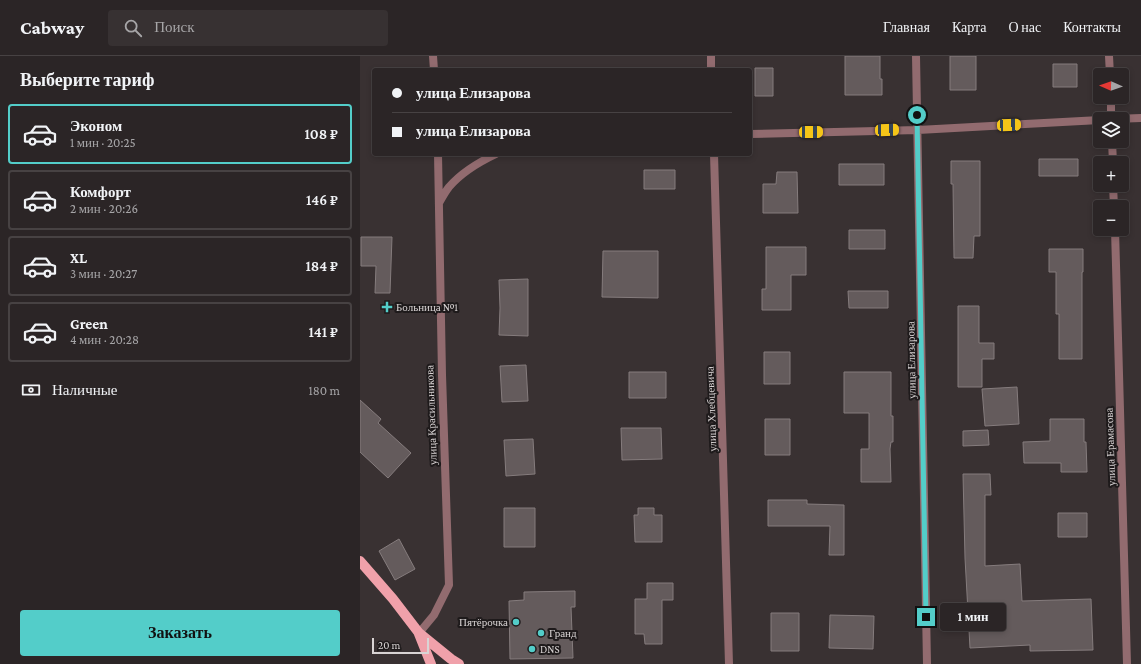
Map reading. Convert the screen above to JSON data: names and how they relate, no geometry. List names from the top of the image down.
{
  "streets": {
    "street": [
      "улица Елизарова",
      "улица Хлебцевича",
      "улица Красильникова",
      "улица Ерамасова"
    ]
  },
  "places": {
    "health": ["Больница №1"],
    "other": ["Пятёрочка", "Гранд", "DNS"]
  },
  "scale_bar": "20 m",
  "north": "left",
  "page": {
    "header": "Cabway",
    "search": "Поиск",
    "nav": [
      "Главная",
      "Карта",
      "О нас",
      "Контакты"
    ],
    "heading": "Выберите тариф",
    "map_buttons": ["+", "−"],
    "banner": ["улица Елизарова", "улица Елизарова"],
    "list": [
      {
        "name": "Эконом",
        "note": "1 мин · 20:25",
        "value": "108 ₽"
      },
      {
        "name": "Комфорт",
        "note": "2 мин · 20:26",
        "value": "146 ₽"
      },
      {
        "name": "XL",
        "note": "3 мин · 20:27",
        "value": "184 ₽"
      },
      {
        "name": "Green",
        "note": "4 мин · 20:28",
        "value": "141 ₽"
      }
    ],
    "pay": ["Наличные", "180 m"],
    "buttons": "Заказать",
    "bubble": "1 мин",
    "scale": "20 m"
  }
}
